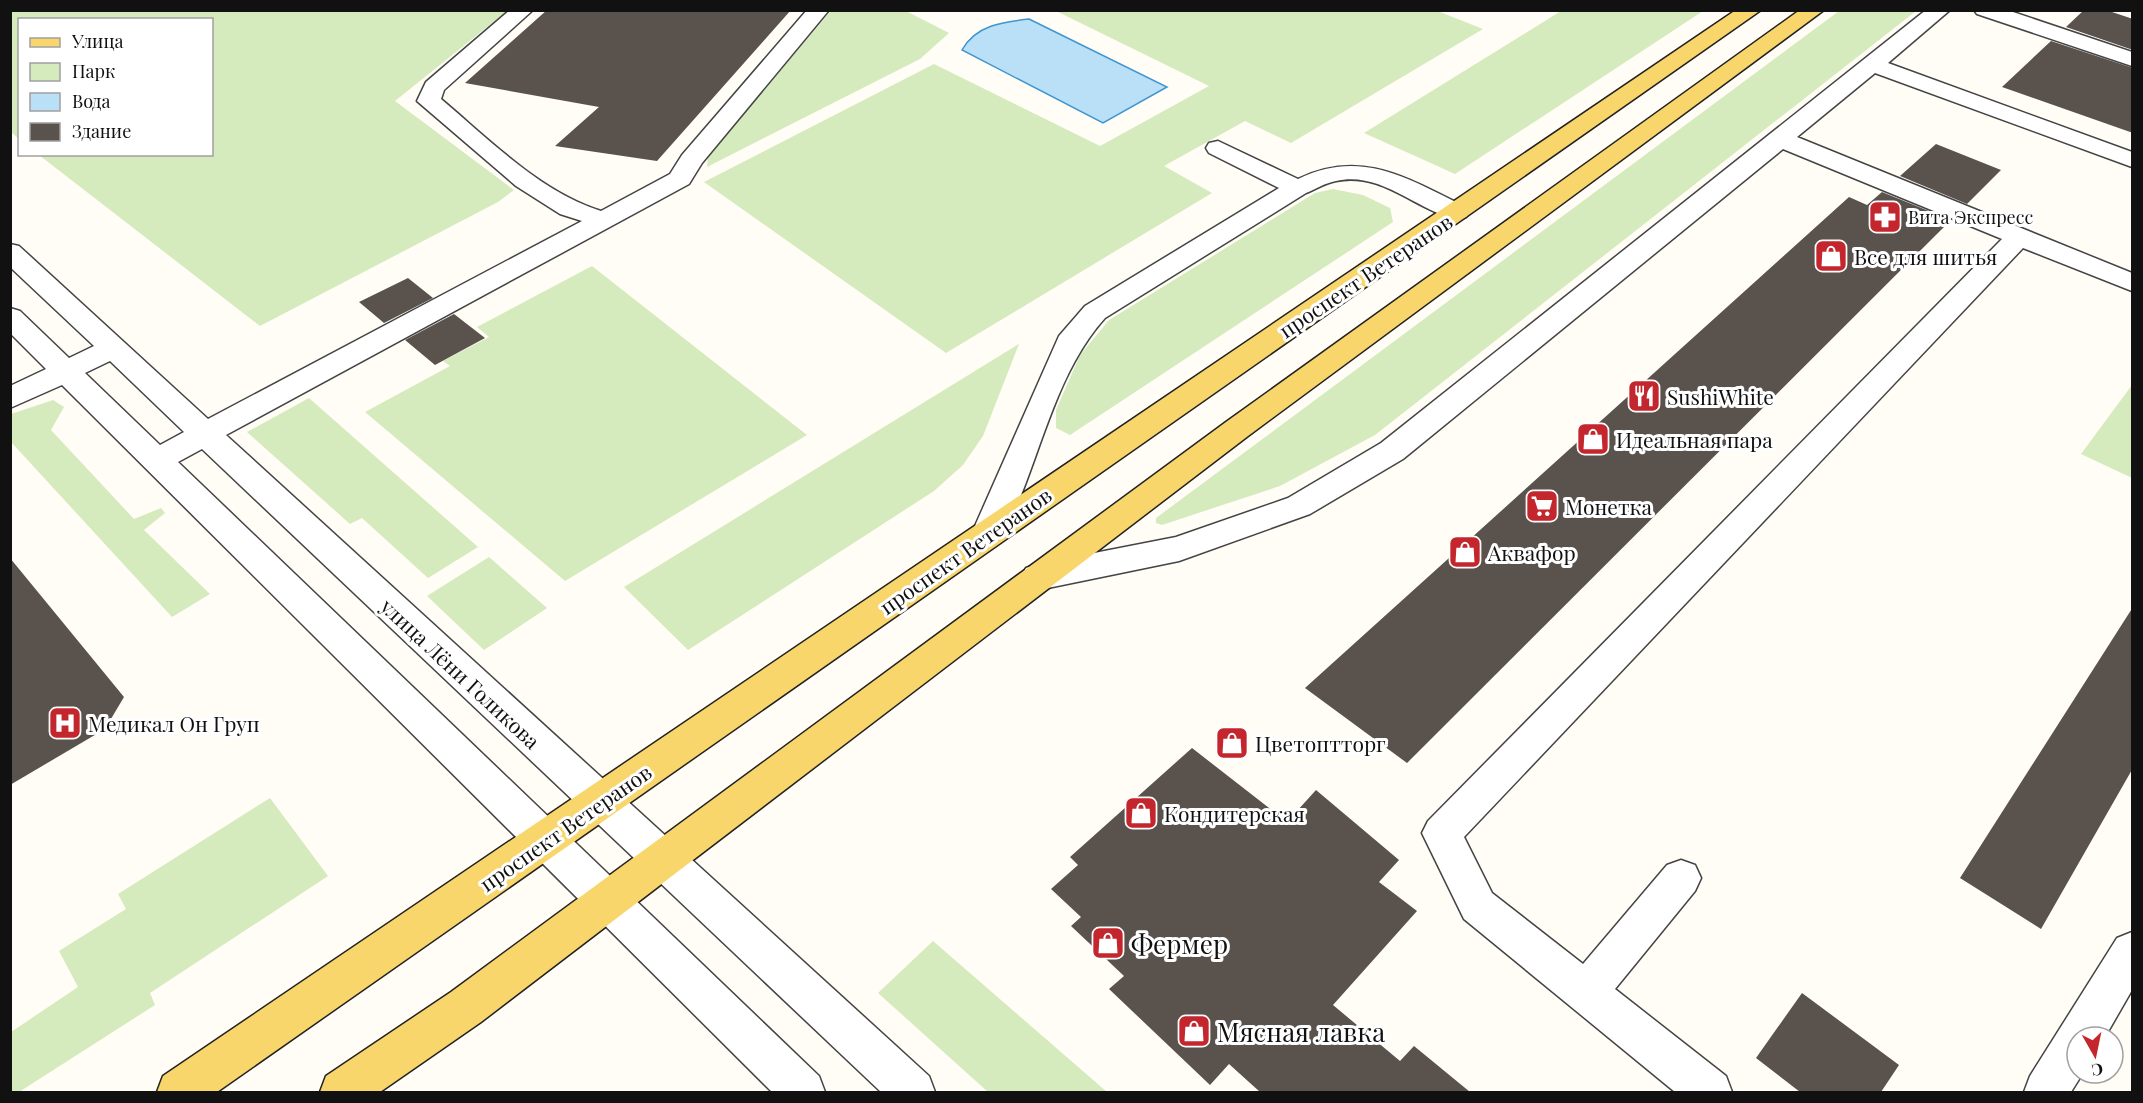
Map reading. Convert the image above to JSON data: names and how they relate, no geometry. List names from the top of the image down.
{
  "streets": {
    "main road": ["проспект Ветеранов"],
    "street": ["улица Лёни Голикова"]
  },
  "crossings": [
    ["проспект Ветеранов", "улица Лёни Голикова"]
  ],
  "places": {
    "pharmacy": ["Вита Экспресс"],
    "shop": [
      "Все для шитья",
      "Идеальная пара",
      "Аквафор",
      "Цветоптторг",
      "Кондитерская",
      "Фермер",
      "Мясная лавка"
    ],
    "restaurant": ["SushiWhite"],
    "supermarket": ["Монетка"],
    "hospital": ["Медикал Он Груп"]
  },
  "legend": [
    "Улица",
    "Парк",
    "Вода",
    "Здание"
  ],
  "north": "bottom"
}
